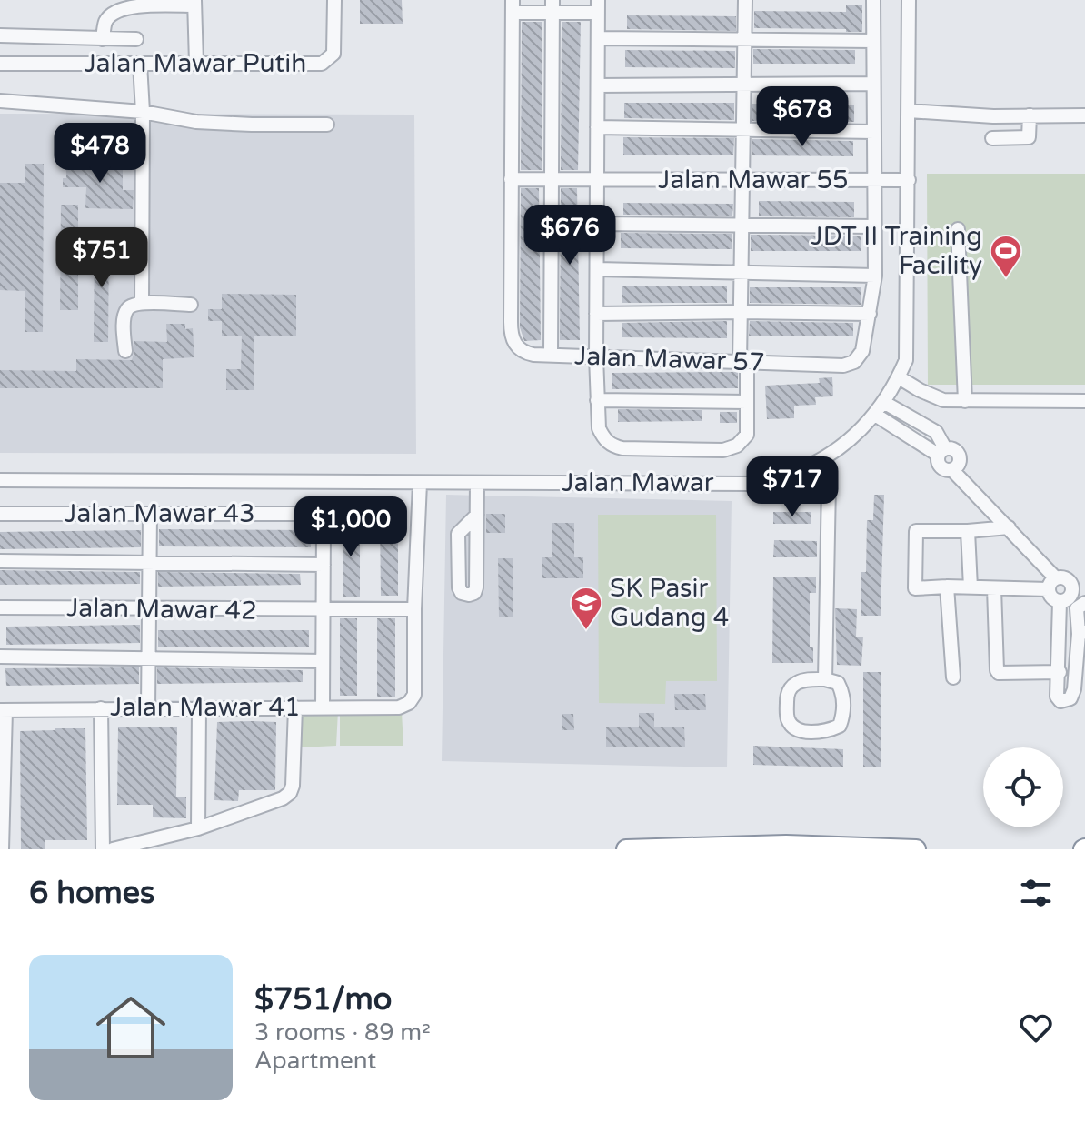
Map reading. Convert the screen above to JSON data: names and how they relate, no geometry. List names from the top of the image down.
{
  "streets": {
    "street": [
      "Jalan Mawar Putih",
      "Jalan Mawar 55",
      "Jalan Mawar 57",
      "Jalan Mawar",
      "Jalan Mawar 43",
      "Jalan Mawar 42",
      "Jalan Mawar 41"
    ]
  },
  "crossings": [
    ["Jalan Mawar 55", "Jalan Mawar 57"],
    ["Jalan Mawar 55", "Jalan Mawar"],
    ["Jalan Mawar 42", "Jalan Mawar 41"]
  ],
  "places": {
    "sports": ["JDT II Training Facility"],
    "school or university": ["SK Pasir Gudang 4"]
  },
  "page": {
    "price": [
      "$678",
      "$478",
      "$676",
      "$751",
      "$717",
      "$1,000"
    ],
    "heading": "6 homes",
    "list": [
      {
        "name": "$751/mo",
        "note": "3 rooms · 89 m² · Apartment"
      }
    ]
  }
}
